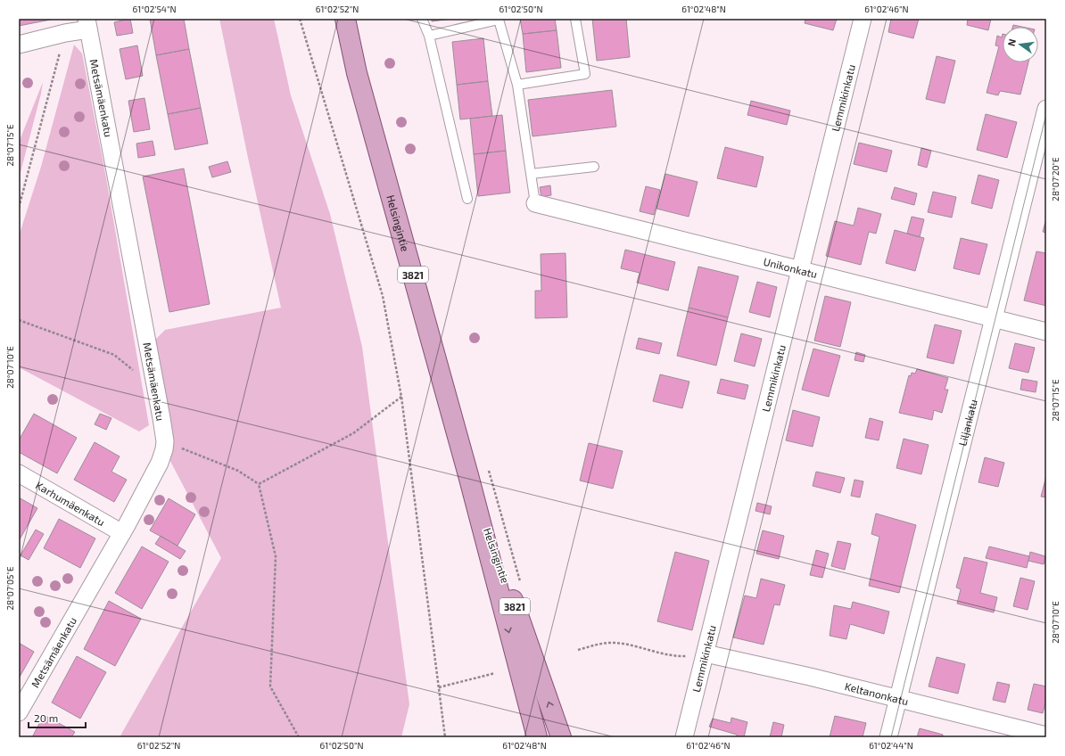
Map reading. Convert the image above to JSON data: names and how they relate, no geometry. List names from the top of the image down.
{
  "streets": {
    "main road": ["Helsingintie", "3821"],
    "street": [
      "Metsämäenkatu",
      "Lemmikinkatu",
      "Unikonkatu",
      "Liljankatu",
      "Karhumäenkatu",
      "Keltanonkatu"
    ]
  },
  "crossings": [
    ["Metsämäenkatu", "Karhumäenkatu"],
    ["Lemmikinkatu", "Unikonkatu"],
    ["Lemmikinkatu", "Keltanonkatu"],
    ["Unikonkatu", "Liljankatu"],
    ["Liljankatu", "Keltanonkatu"]
  ],
  "scale_bar": "20 m",
  "north": "left",
  "coordinates": [
    "61°02'54\"N",
    "61°02'52\"N",
    "61°02'50\"N",
    "61°02'48\"N",
    "61°02'46\"N",
    "28°07'15\"E",
    "28°07'20\"E",
    "28°07'10\"E",
    "28°07'05\"E",
    "61°02'44\"N"
  ]
}
